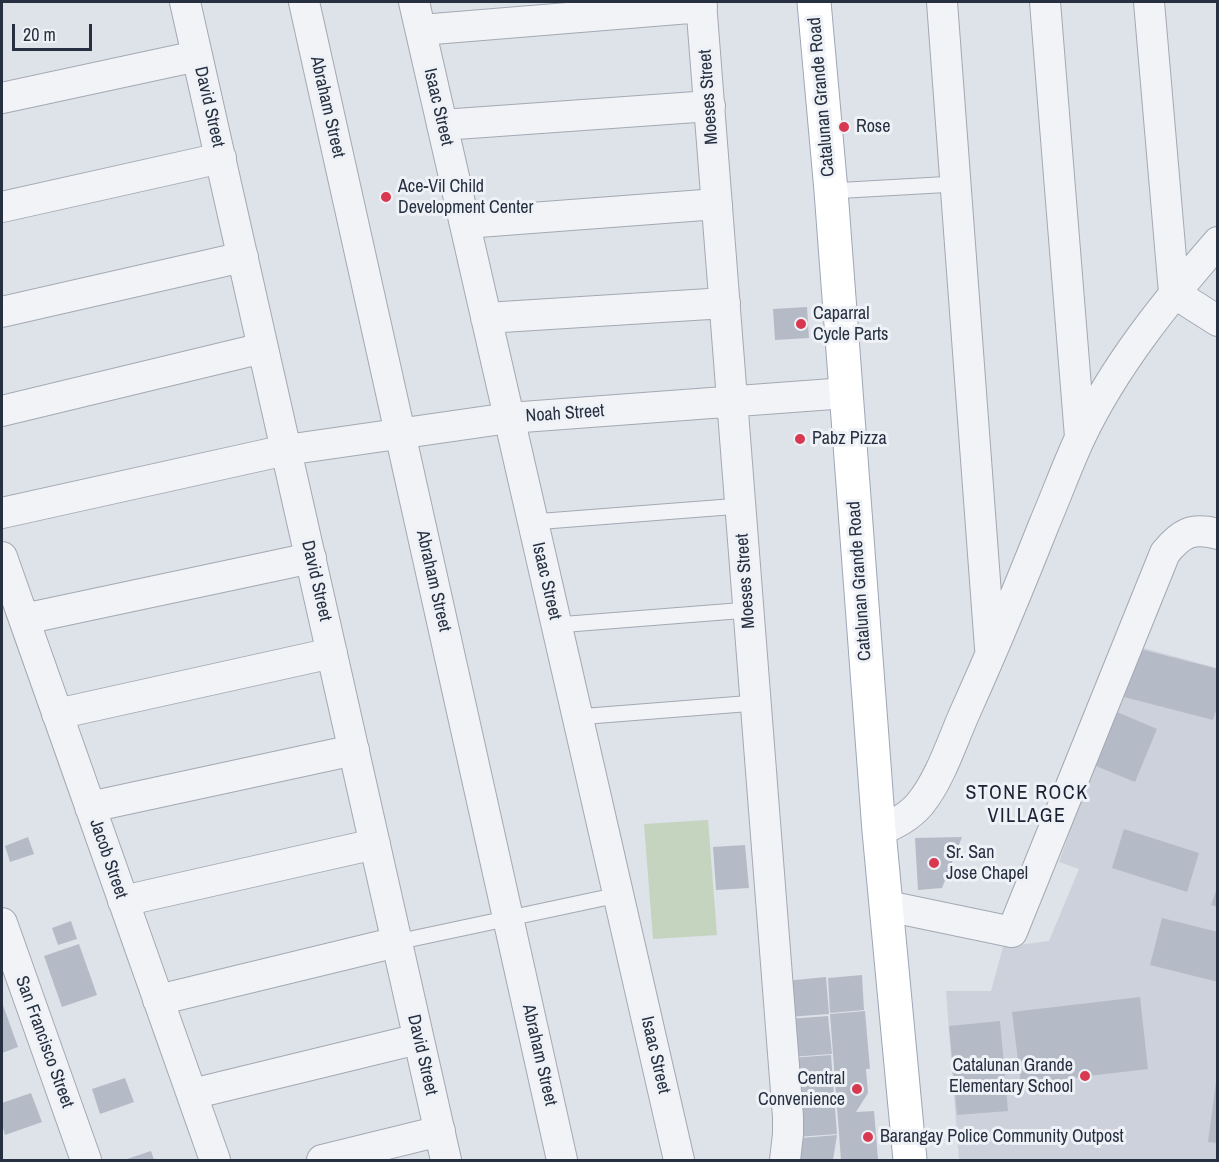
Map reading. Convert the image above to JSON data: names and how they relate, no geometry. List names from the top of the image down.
{
  "streets": {
    "main road": ["Catalunan Grande Road"],
    "street": [
      "Moeses Street",
      "David Street",
      "Abraham Street",
      "Isaac Street",
      "Noah Street",
      "Jacob Street",
      "San Francisco Street"
    ]
  },
  "crossings": [
    ["Moeses Street", "Noah Street"],
    ["Catalunan Grande Road", "Noah Street"],
    ["David Street", "Noah Street"],
    ["Abraham Street", "Noah Street"],
    ["Isaac Street", "Noah Street"]
  ],
  "districts": ["STONE ROCK VILLAGE"],
  "places": [
    "Rose",
    "Ace-Vil Child Development Center",
    "Caparral Cycle Parts",
    "Pabz Pizza",
    "Sr. San Jose Chapel",
    "Catalunan Grande Elementary School",
    "Central Convenience",
    "Barangay Police Community Outpost"
  ],
  "scale_bar": "20 m"
}
